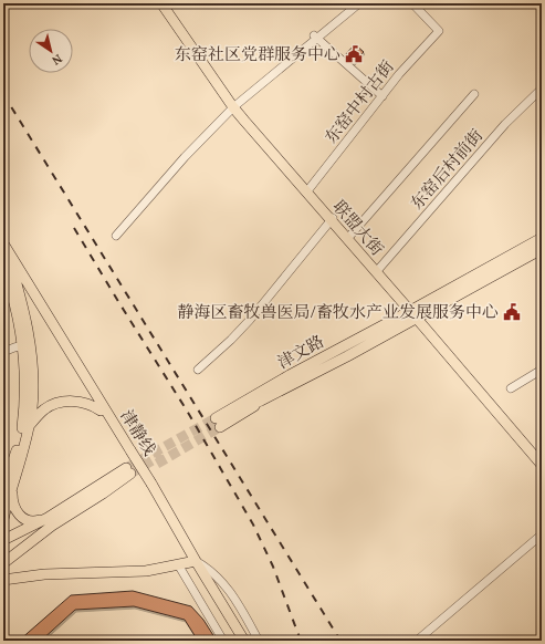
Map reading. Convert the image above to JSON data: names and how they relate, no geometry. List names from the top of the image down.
{
  "streets": {
    "main road": ["联盟大街", "津文路", "津静线"],
    "street": ["东窑中村古街", "东窑后村前街"]
  },
  "crossings": [
    ["东窑中村古街", "联盟大街"],
    ["东窑后村前街", "联盟大街"],
    ["联盟大街", "津文路"]
  ],
  "places": {
    "public building": ["东窑社区党群服务中心", "静海区畜牧兽医局/畜牧水产业发展服务中心"]
  },
  "north": "bottom right"
}
